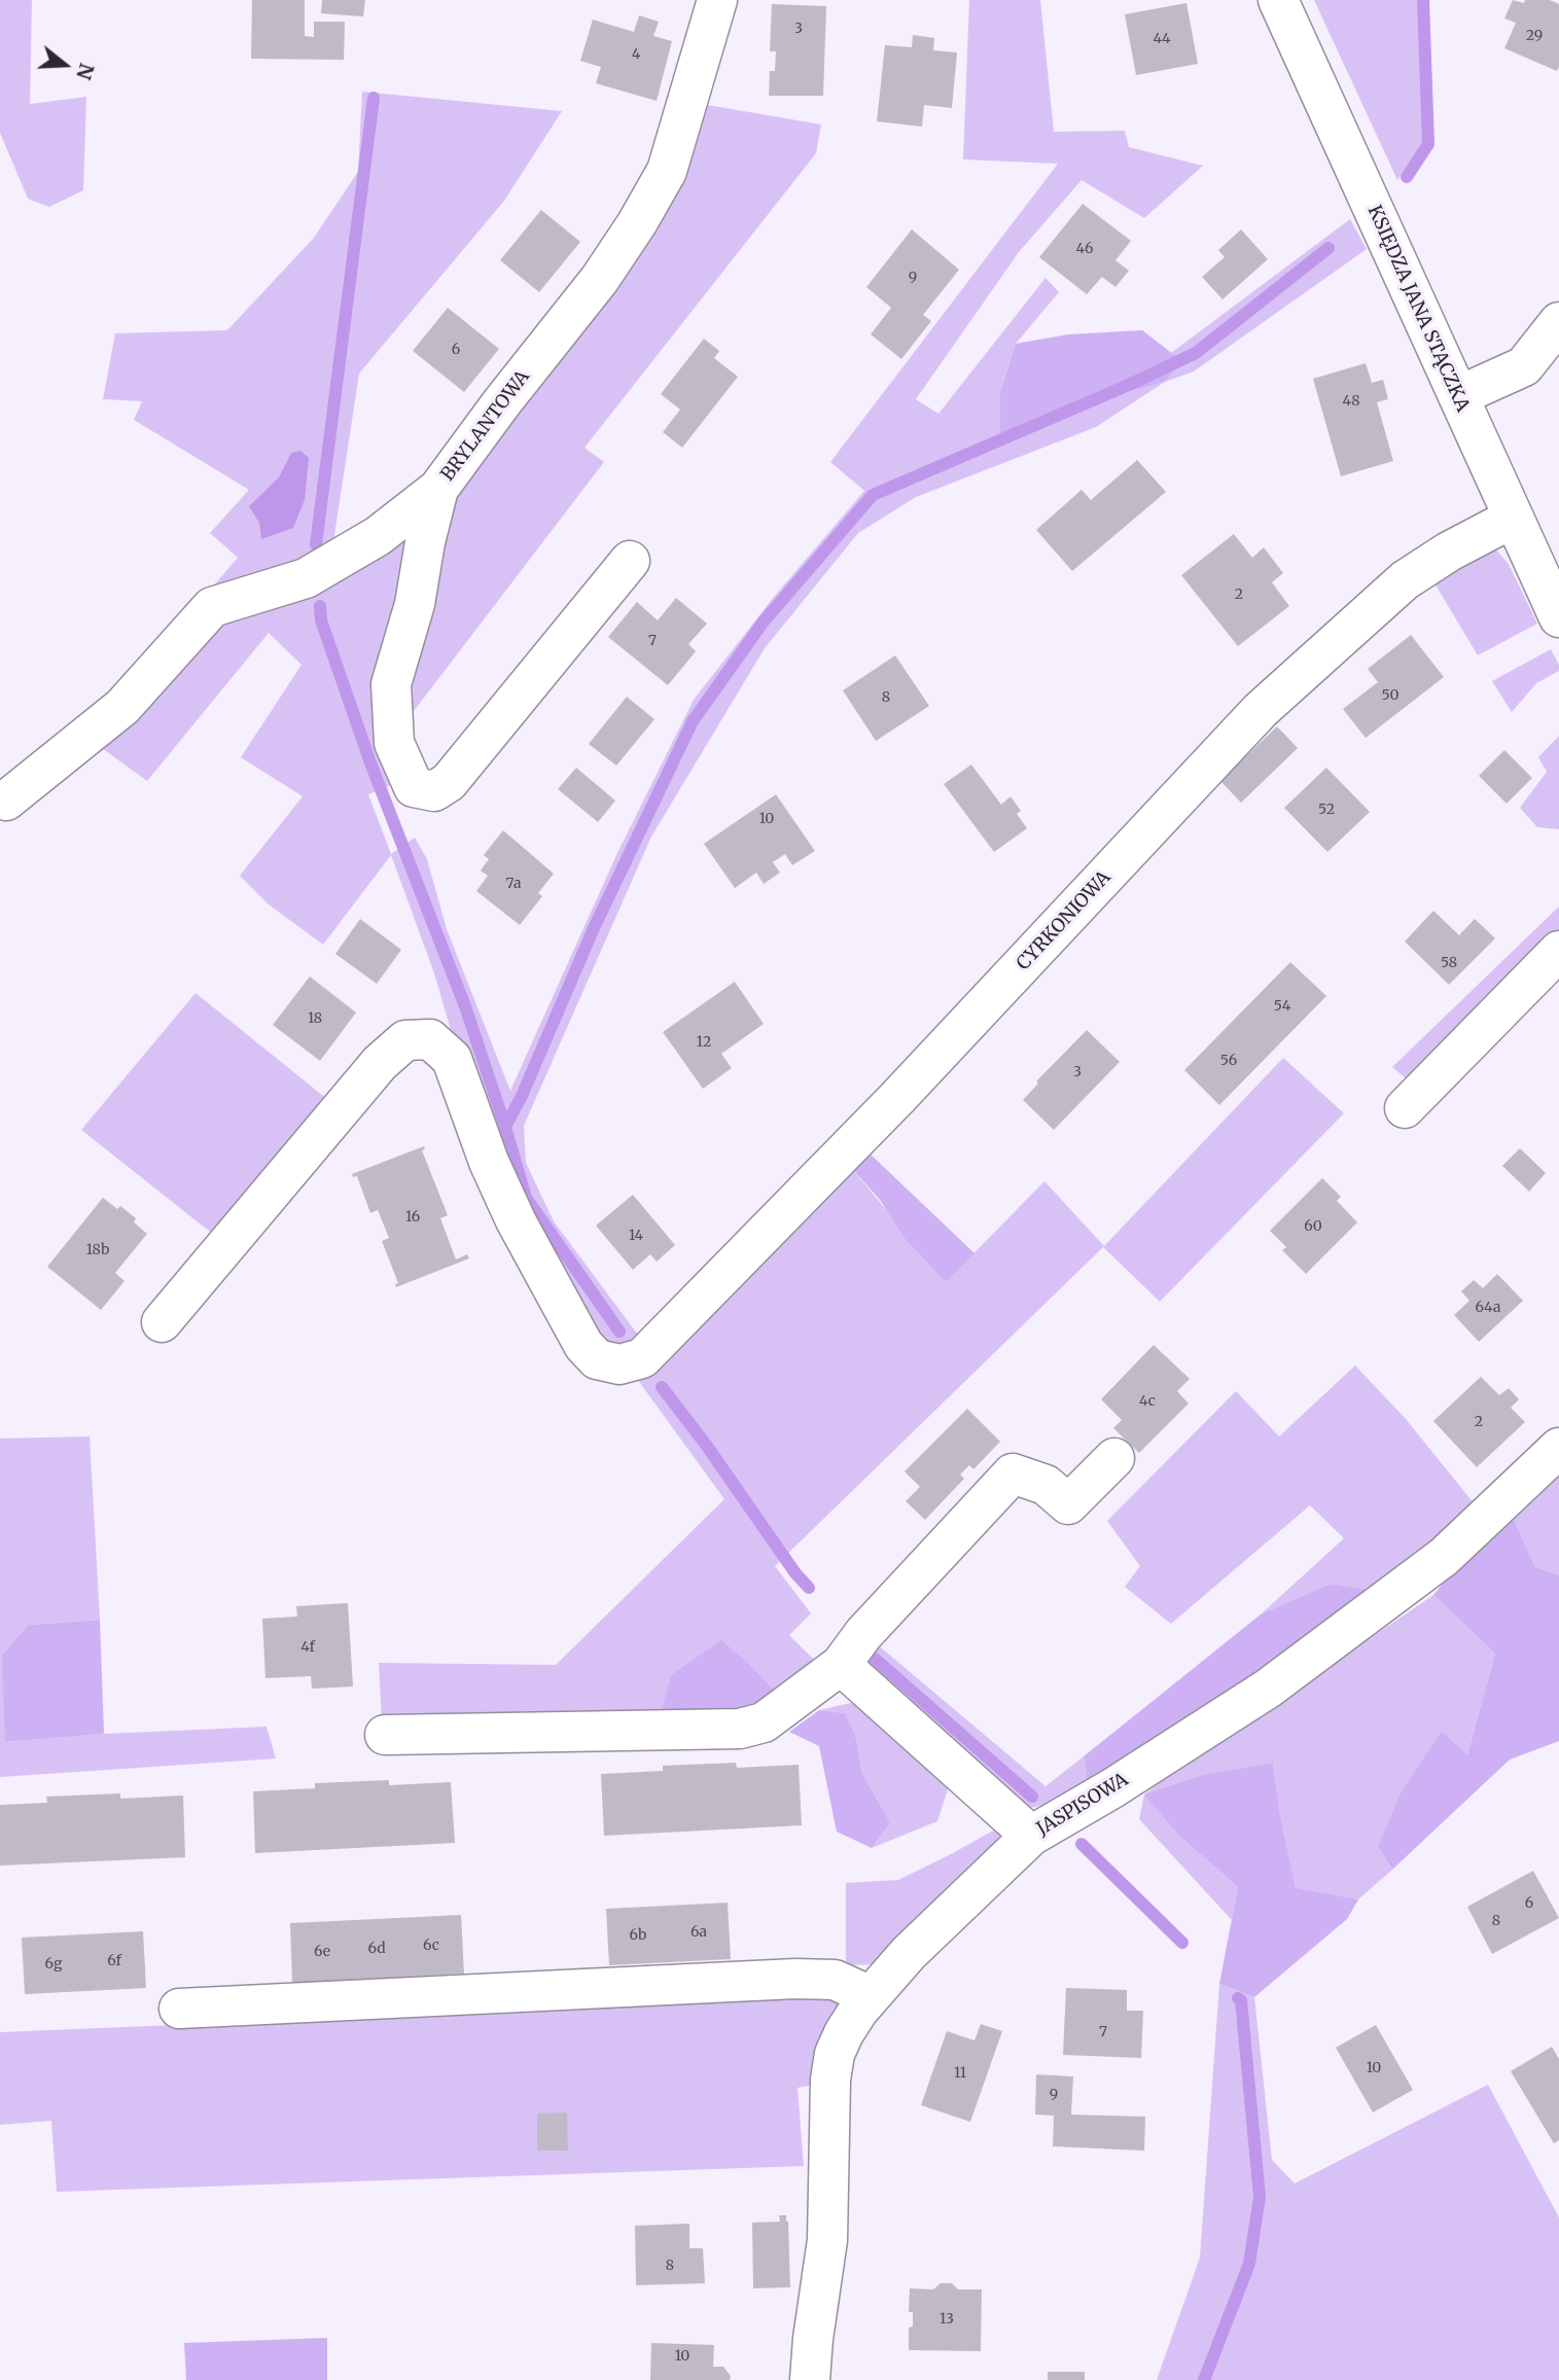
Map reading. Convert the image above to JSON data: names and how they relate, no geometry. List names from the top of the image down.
{
  "streets": {
    "street": [
      "KSIĘDZA JANA STĄCZKA",
      "BRYLANTOWA",
      "CYRKONIOWA",
      "JASPISOWA"
    ]
  },
  "crossings": [
    ["KSIĘDZA JANA STĄCZKA", "CYRKONIOWA"]
  ],
  "house_numbers": [
    "3",
    "29",
    "44",
    "4",
    "46",
    "9",
    "6",
    "48",
    "2",
    "7",
    "50",
    "8",
    "52",
    "10",
    "7a",
    "58",
    "54",
    "18",
    "12",
    "56",
    "3",
    "16",
    "60",
    "14",
    "18b",
    "64a",
    "4c",
    "2",
    "4f",
    "6",
    "8",
    "6a",
    "6b",
    "6c",
    "6d",
    "6e",
    "6f",
    "6g",
    "7",
    "10",
    "11",
    "9",
    "8",
    "13",
    "10"
  ],
  "north": "right"
}
